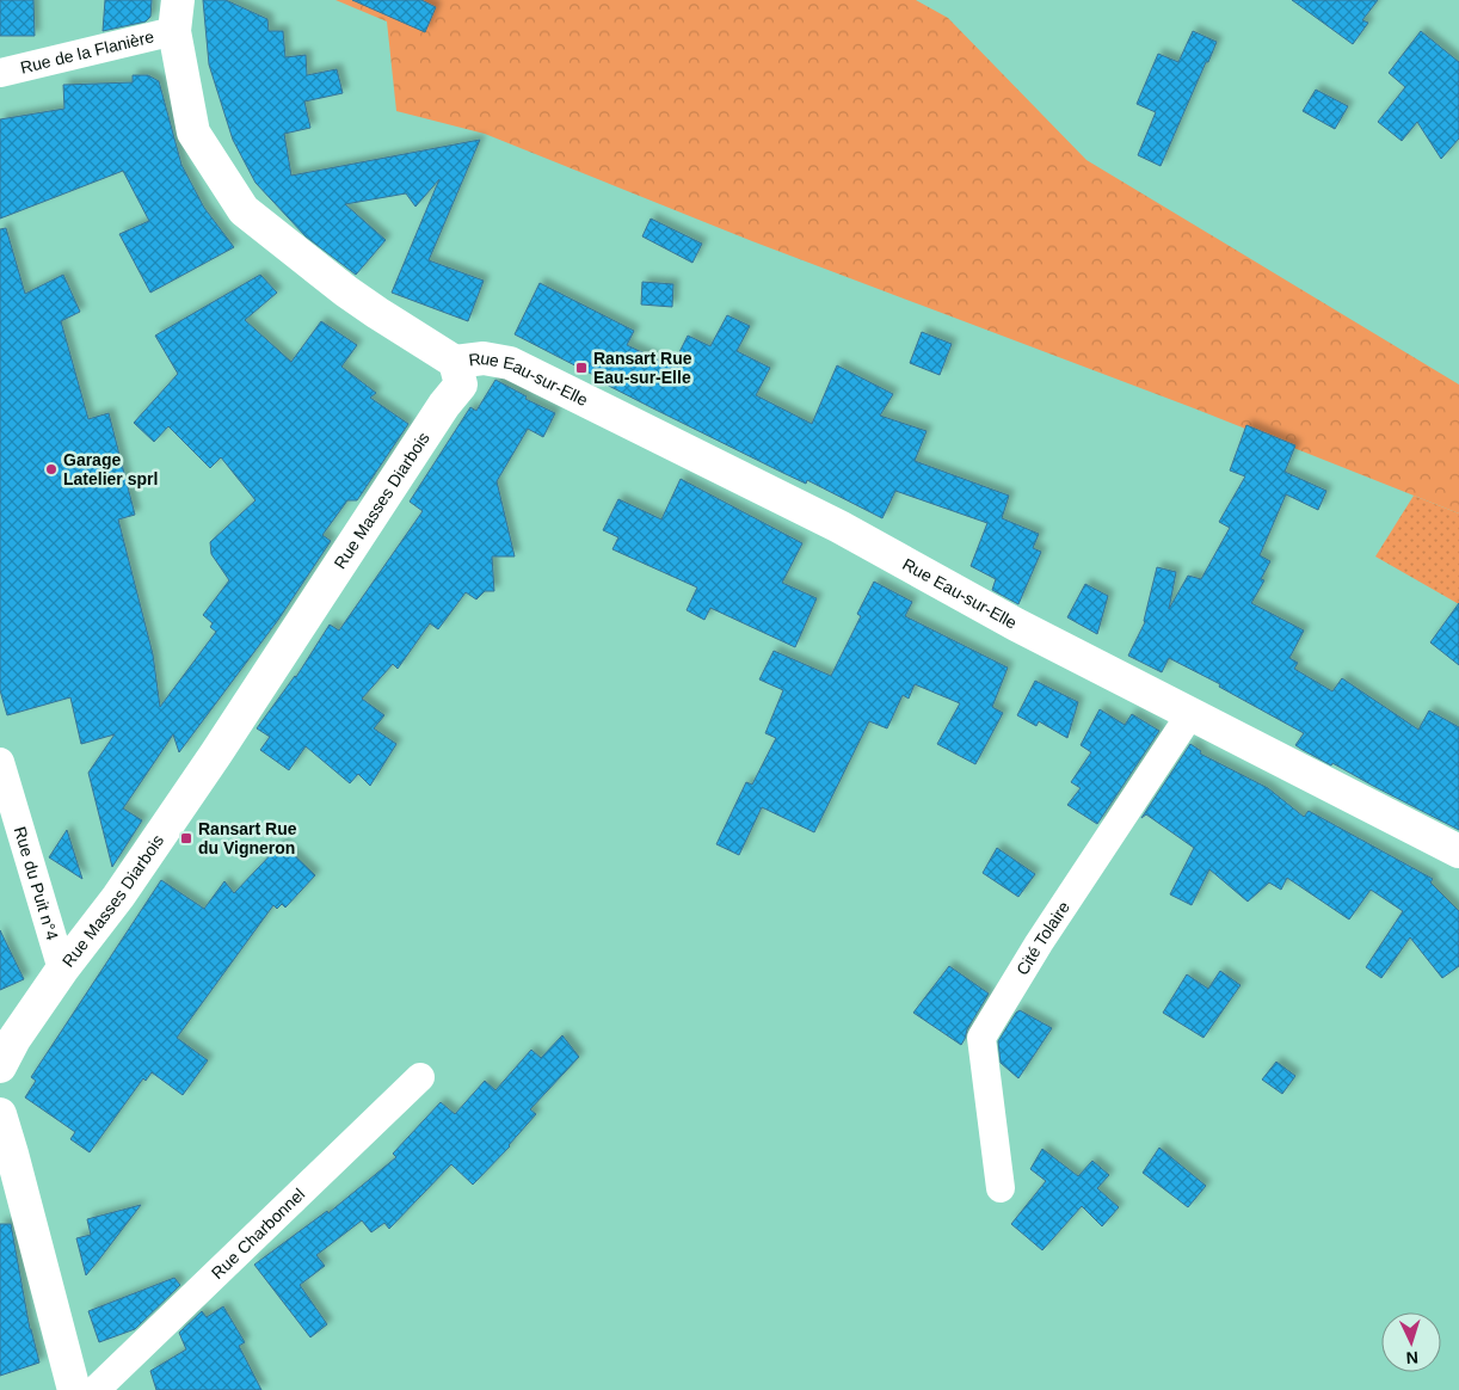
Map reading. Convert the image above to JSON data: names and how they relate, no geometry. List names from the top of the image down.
{
  "streets": {
    "street": [
      "Rue de la Flanière",
      "Rue Eau-sur-Elle",
      "Rue Masses Diarbois",
      "Rue du Puit n°4",
      "Cité Tolaire",
      "Rue Charbonnel"
    ]
  },
  "crossings": [
    ["Rue Eau-sur-Elle", "Rue Masses Diarbois"],
    ["Rue Eau-sur-Elle", "Cité Tolaire"],
    ["Rue Masses Diarbois", "Rue du Puit n°4"]
  ],
  "places": {
    "transit": ["Ransart Rue Eau-sur-Elle", "Ransart Rue du Vigneron"],
    "other": ["Garage Latelier sprl"]
  },
  "north": "bottom"
}
